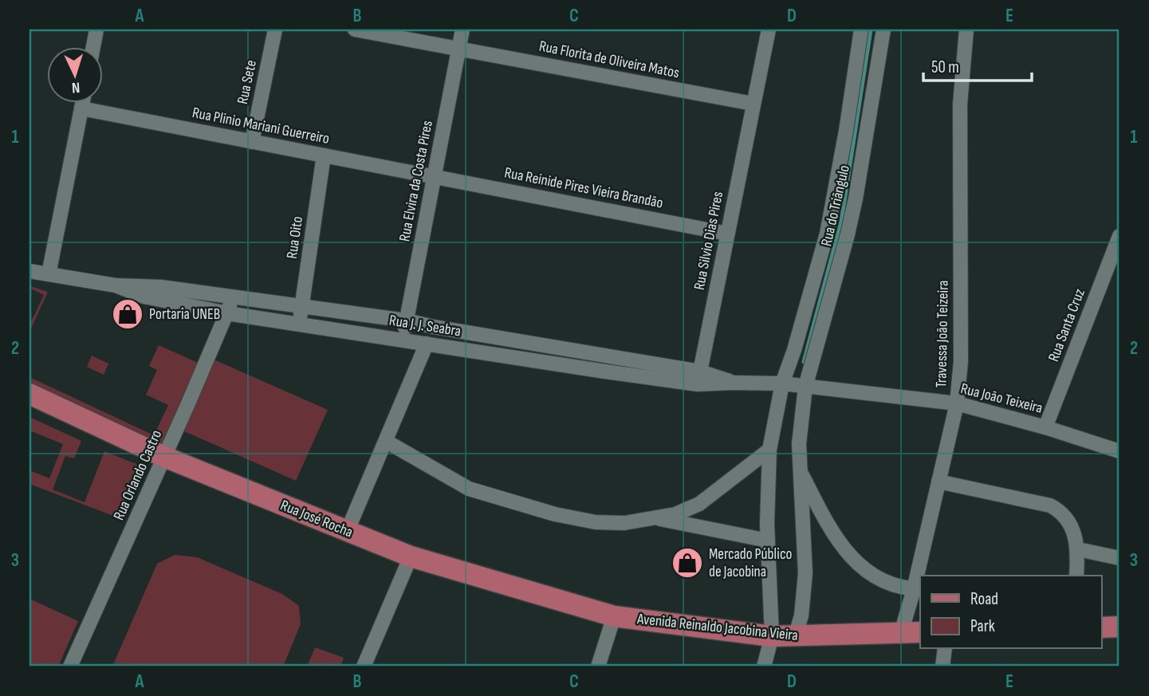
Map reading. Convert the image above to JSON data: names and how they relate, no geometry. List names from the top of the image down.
{
  "streets": {
    "main road": ["Rua José Rocha", "Avenida Reinaldo Jacobina Vieira"],
    "street": [
      "Rua Florita de Oliveira Matos",
      "Rua Sete",
      "Rua Plinio Mariani Guerreiro",
      "Rua Elvira da Costa Pires",
      "Rua Reinide Pires Vieira Brandão",
      "Rua do Triângulo",
      "Rua Oito",
      "Rua Silvio Dias Pires",
      "Rua Santa Cruz",
      "Rua J. J. Seabra",
      "Travessa João Teizeira",
      "Rua João Teixeira",
      "Rua Orlando Castro"
    ]
  },
  "crossings": [
    ["Rua Florita de Oliveira Matos", "Rua Elvira da Costa Pires"],
    ["Rua Florita de Oliveira Matos", "Rua Silvio Dias Pires"],
    ["Rua Sete", "Rua Plinio Mariani Guerreiro"],
    ["Rua Plinio Mariani Guerreiro", "Rua Elvira da Costa Pires"],
    ["Rua Plinio Mariani Guerreiro", "Rua Reinide Pires Vieira Brandão"],
    ["Rua Plinio Mariani Guerreiro", "Rua Oito"],
    ["Rua Elvira da Costa Pires", "Rua Reinide Pires Vieira Brandão"],
    ["Rua Elvira da Costa Pires", "Rua J. J. Seabra"],
    ["Rua Reinide Pires Vieira Brandão", "Rua Silvio Dias Pires"],
    ["Rua do Triângulo", "Rua J. J. Seabra"],
    ["Rua do Triângulo", "Rua João Teixeira"],
    ["Rua do Triângulo", "Avenida Reinaldo Jacobina Vieira"],
    ["Rua Oito", "Rua J. J. Seabra"],
    ["Rua Silvio Dias Pires", "Rua J. J. Seabra"],
    ["Rua Santa Cruz", "Rua João Teixeira"],
    ["Rua J. J. Seabra", "Rua João Teixeira"],
    ["Rua J. J. Seabra", "Rua Orlando Castro"],
    ["Travessa João Teizeira", "Rua João Teixeira"],
    ["Travessa João Teizeira", "Avenida Reinaldo Jacobina Vieira"],
    ["Rua Orlando Castro", "Rua José Rocha"],
    ["Rua José Rocha", "Avenida Reinaldo Jacobina Vieira"]
  ],
  "places": {
    "shop": ["Portaria UNEB", "Mercado Público de Jacobina"]
  },
  "legend": ["Road", "Park"],
  "scale_bar": "50 m",
  "north": "bottom",
  "grid": {
    "columns": [
      "A",
      "B",
      "C",
      "D",
      "E"
    ],
    "rows": ["1", "2", "3"]
  }
}
